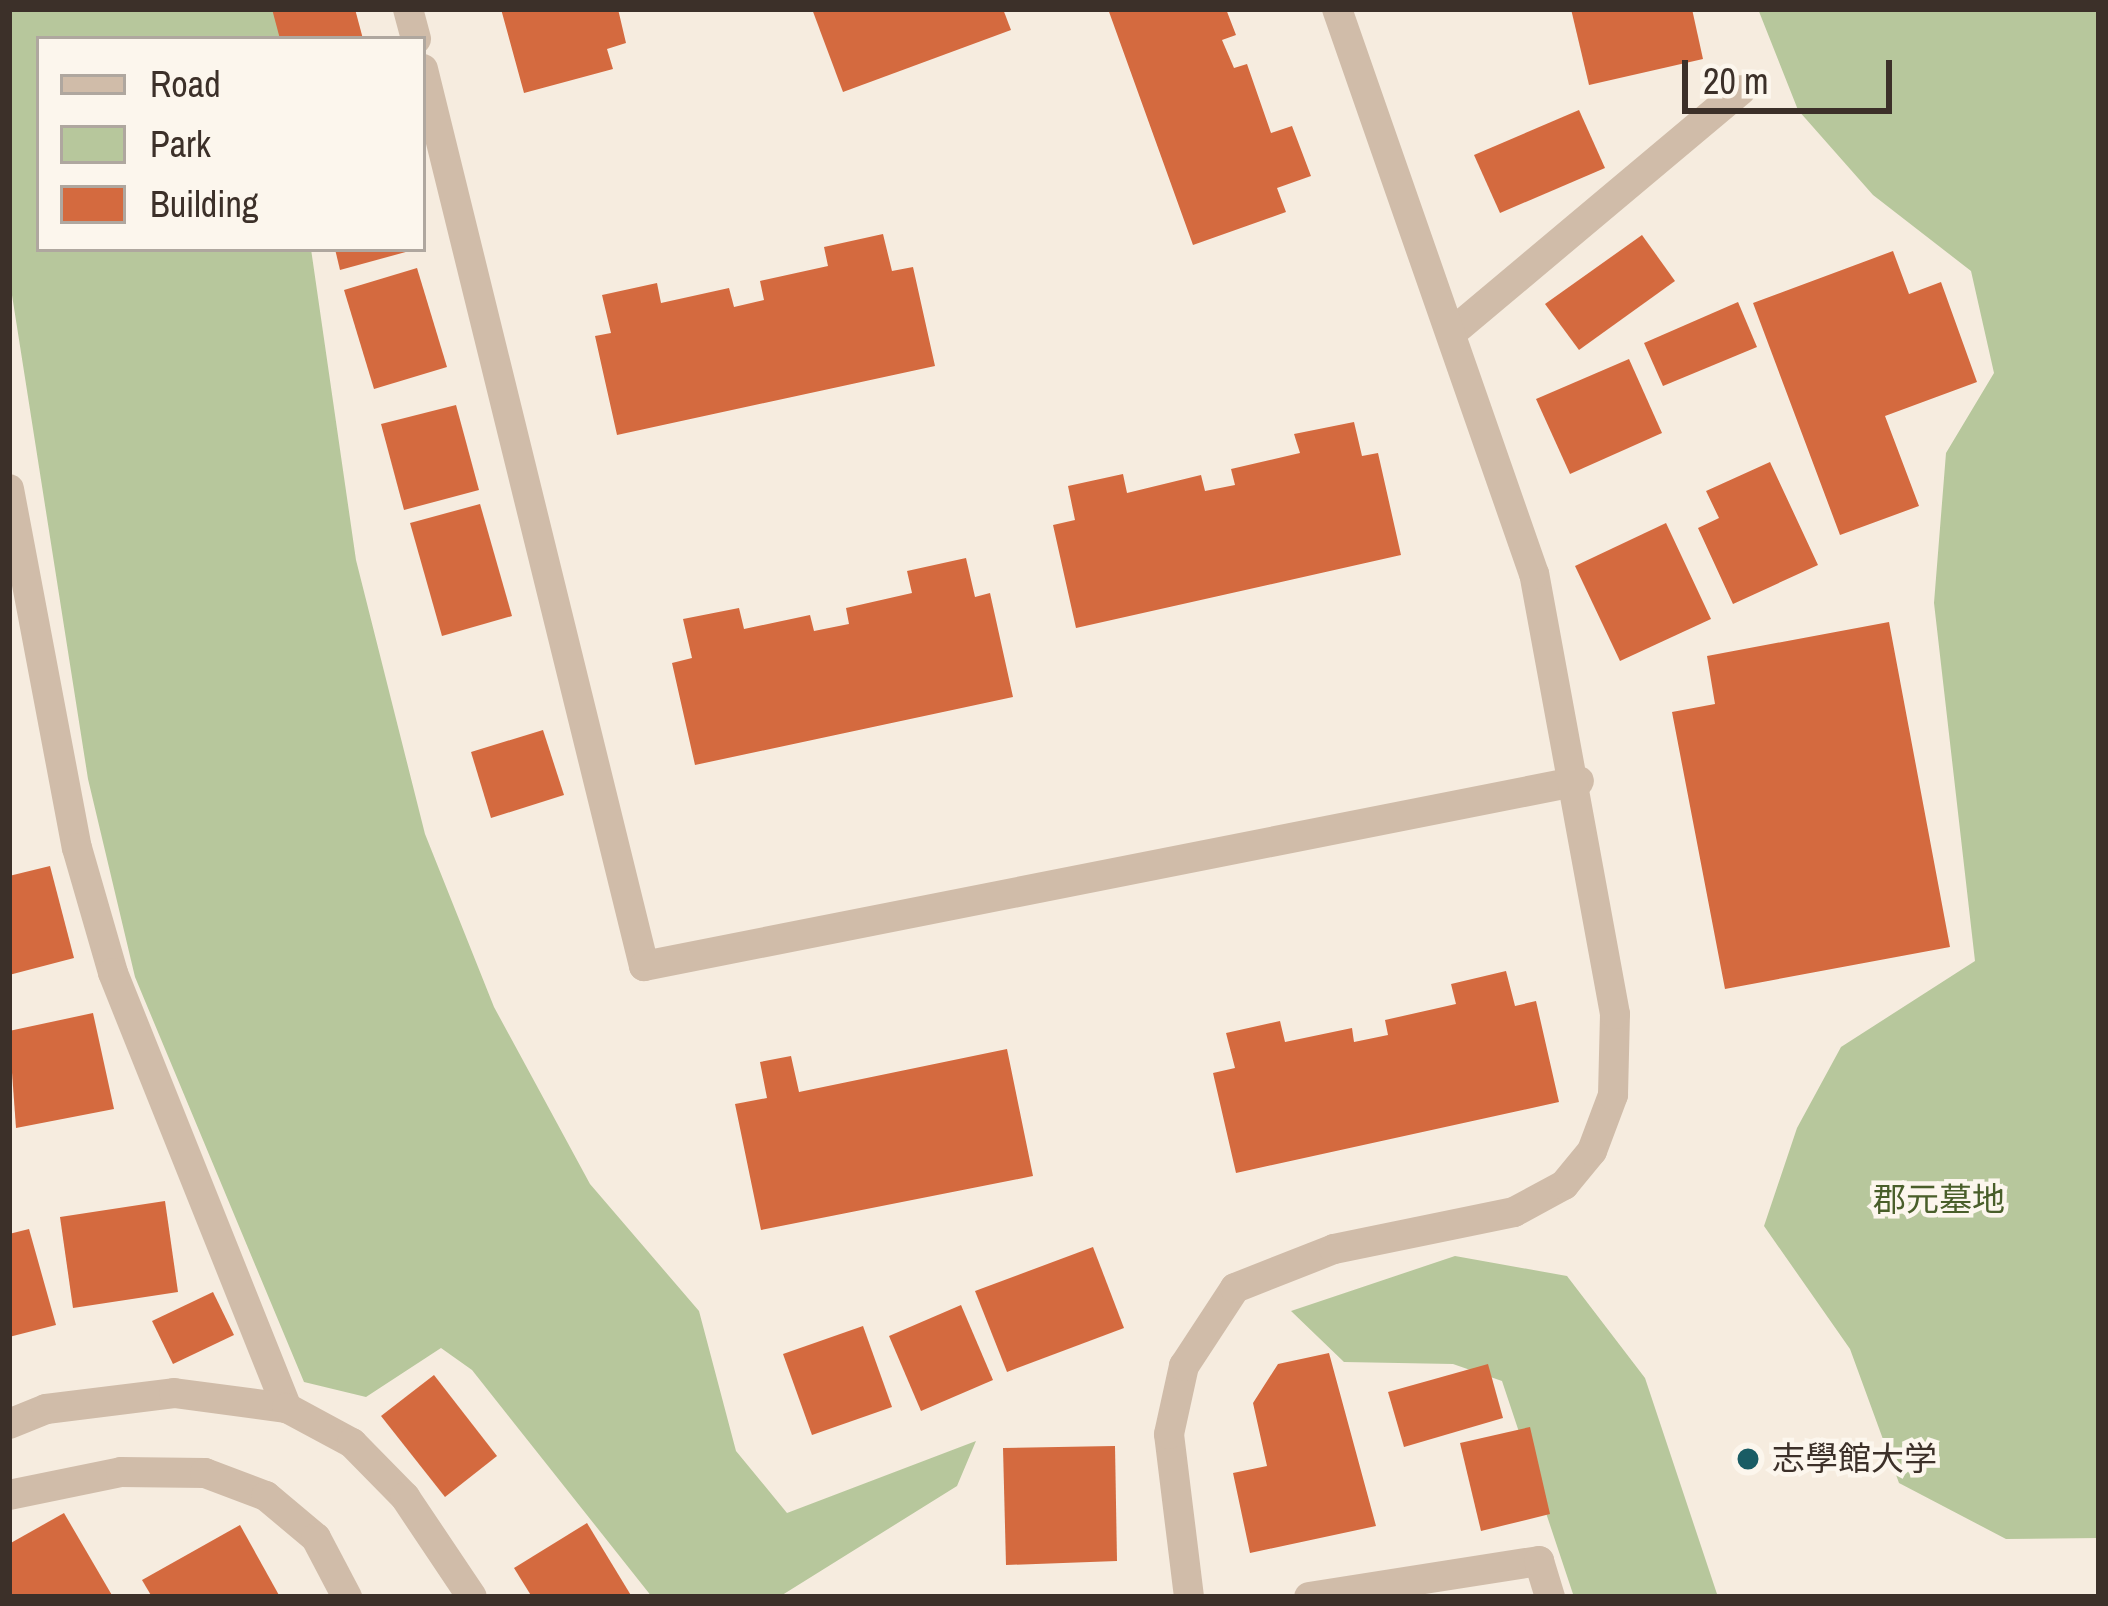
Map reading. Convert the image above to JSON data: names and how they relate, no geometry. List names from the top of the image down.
{
  "parks": ["郡元墓地"],
  "places": ["志學館大学"],
  "legend": ["Road", "Park", "Building"],
  "scale_bar": "20 m"
}
